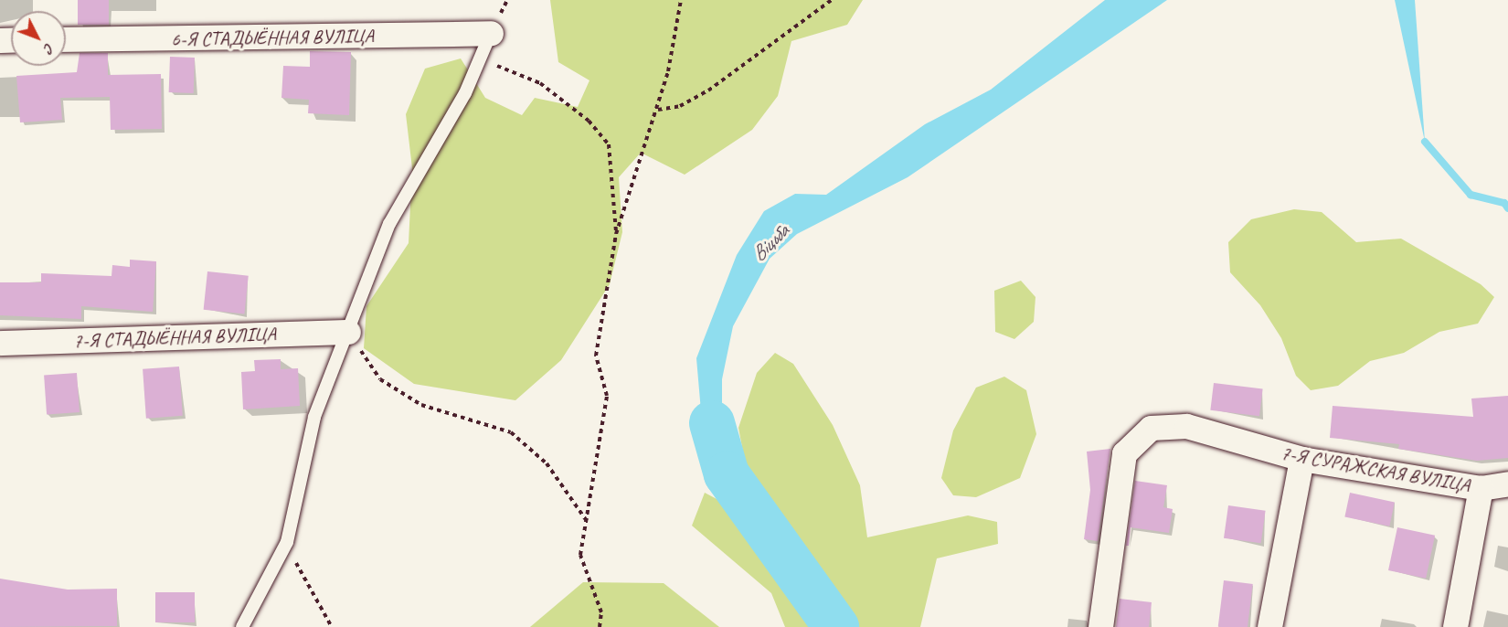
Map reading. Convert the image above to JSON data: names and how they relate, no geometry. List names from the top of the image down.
{
  "streets": {
    "street": ["6-Я СТАДЫЁННАЯ ВУЛІЦА", "7-Я СТАДЫЁННАЯ ВУЛІЦА", "7-Я СУРАЖСКАЯ ВУЛІЦА"]
  },
  "water": ["Віцьба"],
  "north": "bottom right"
}
